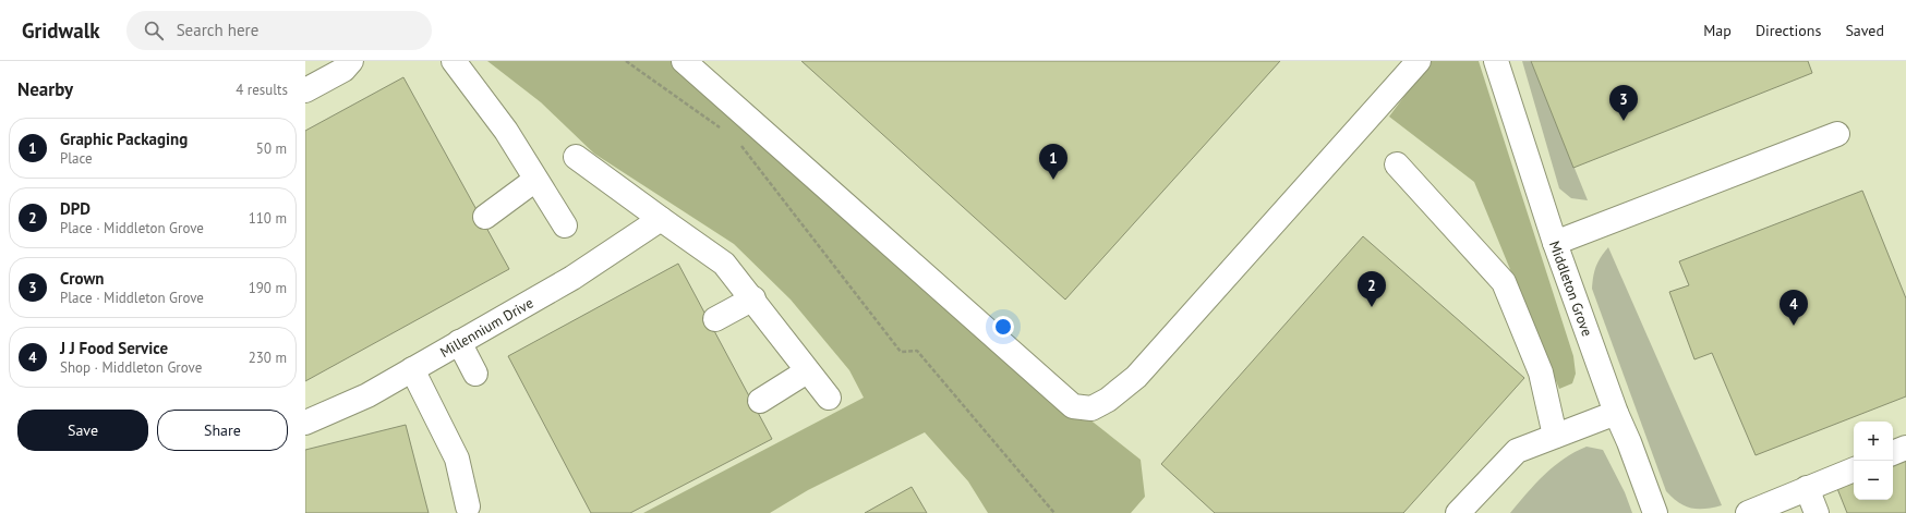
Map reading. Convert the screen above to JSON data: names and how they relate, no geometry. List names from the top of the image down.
{
  "streets": {
    "street": ["Middleton Grove", "Millennium Drive"]
  },
  "page": {
    "header": "Gridwalk",
    "search": "Search here",
    "nav": ["Map", "Directions", "Saved"],
    "heading": ["Nearby", "4 results"],
    "pins": [
      "3",
      "1",
      "2",
      "4"
    ],
    "list": [
      {
        "mark": "1",
        "name": "Graphic Packaging",
        "note": "Place",
        "value": "50 m"
      },
      {
        "mark": "2",
        "name": "DPD",
        "note": "Place · Middleton Grove",
        "value": "110 m"
      },
      {
        "mark": "3",
        "name": "Crown",
        "note": "Place · Middleton Grove",
        "value": "190 m"
      },
      {
        "mark": "4",
        "name": "J J Food Service",
        "note": "Shop · Middleton Grove",
        "value": "230 m"
      }
    ],
    "buttons": ["Save", "Share"],
    "map_buttons": ["+", "−"]
  }
}
